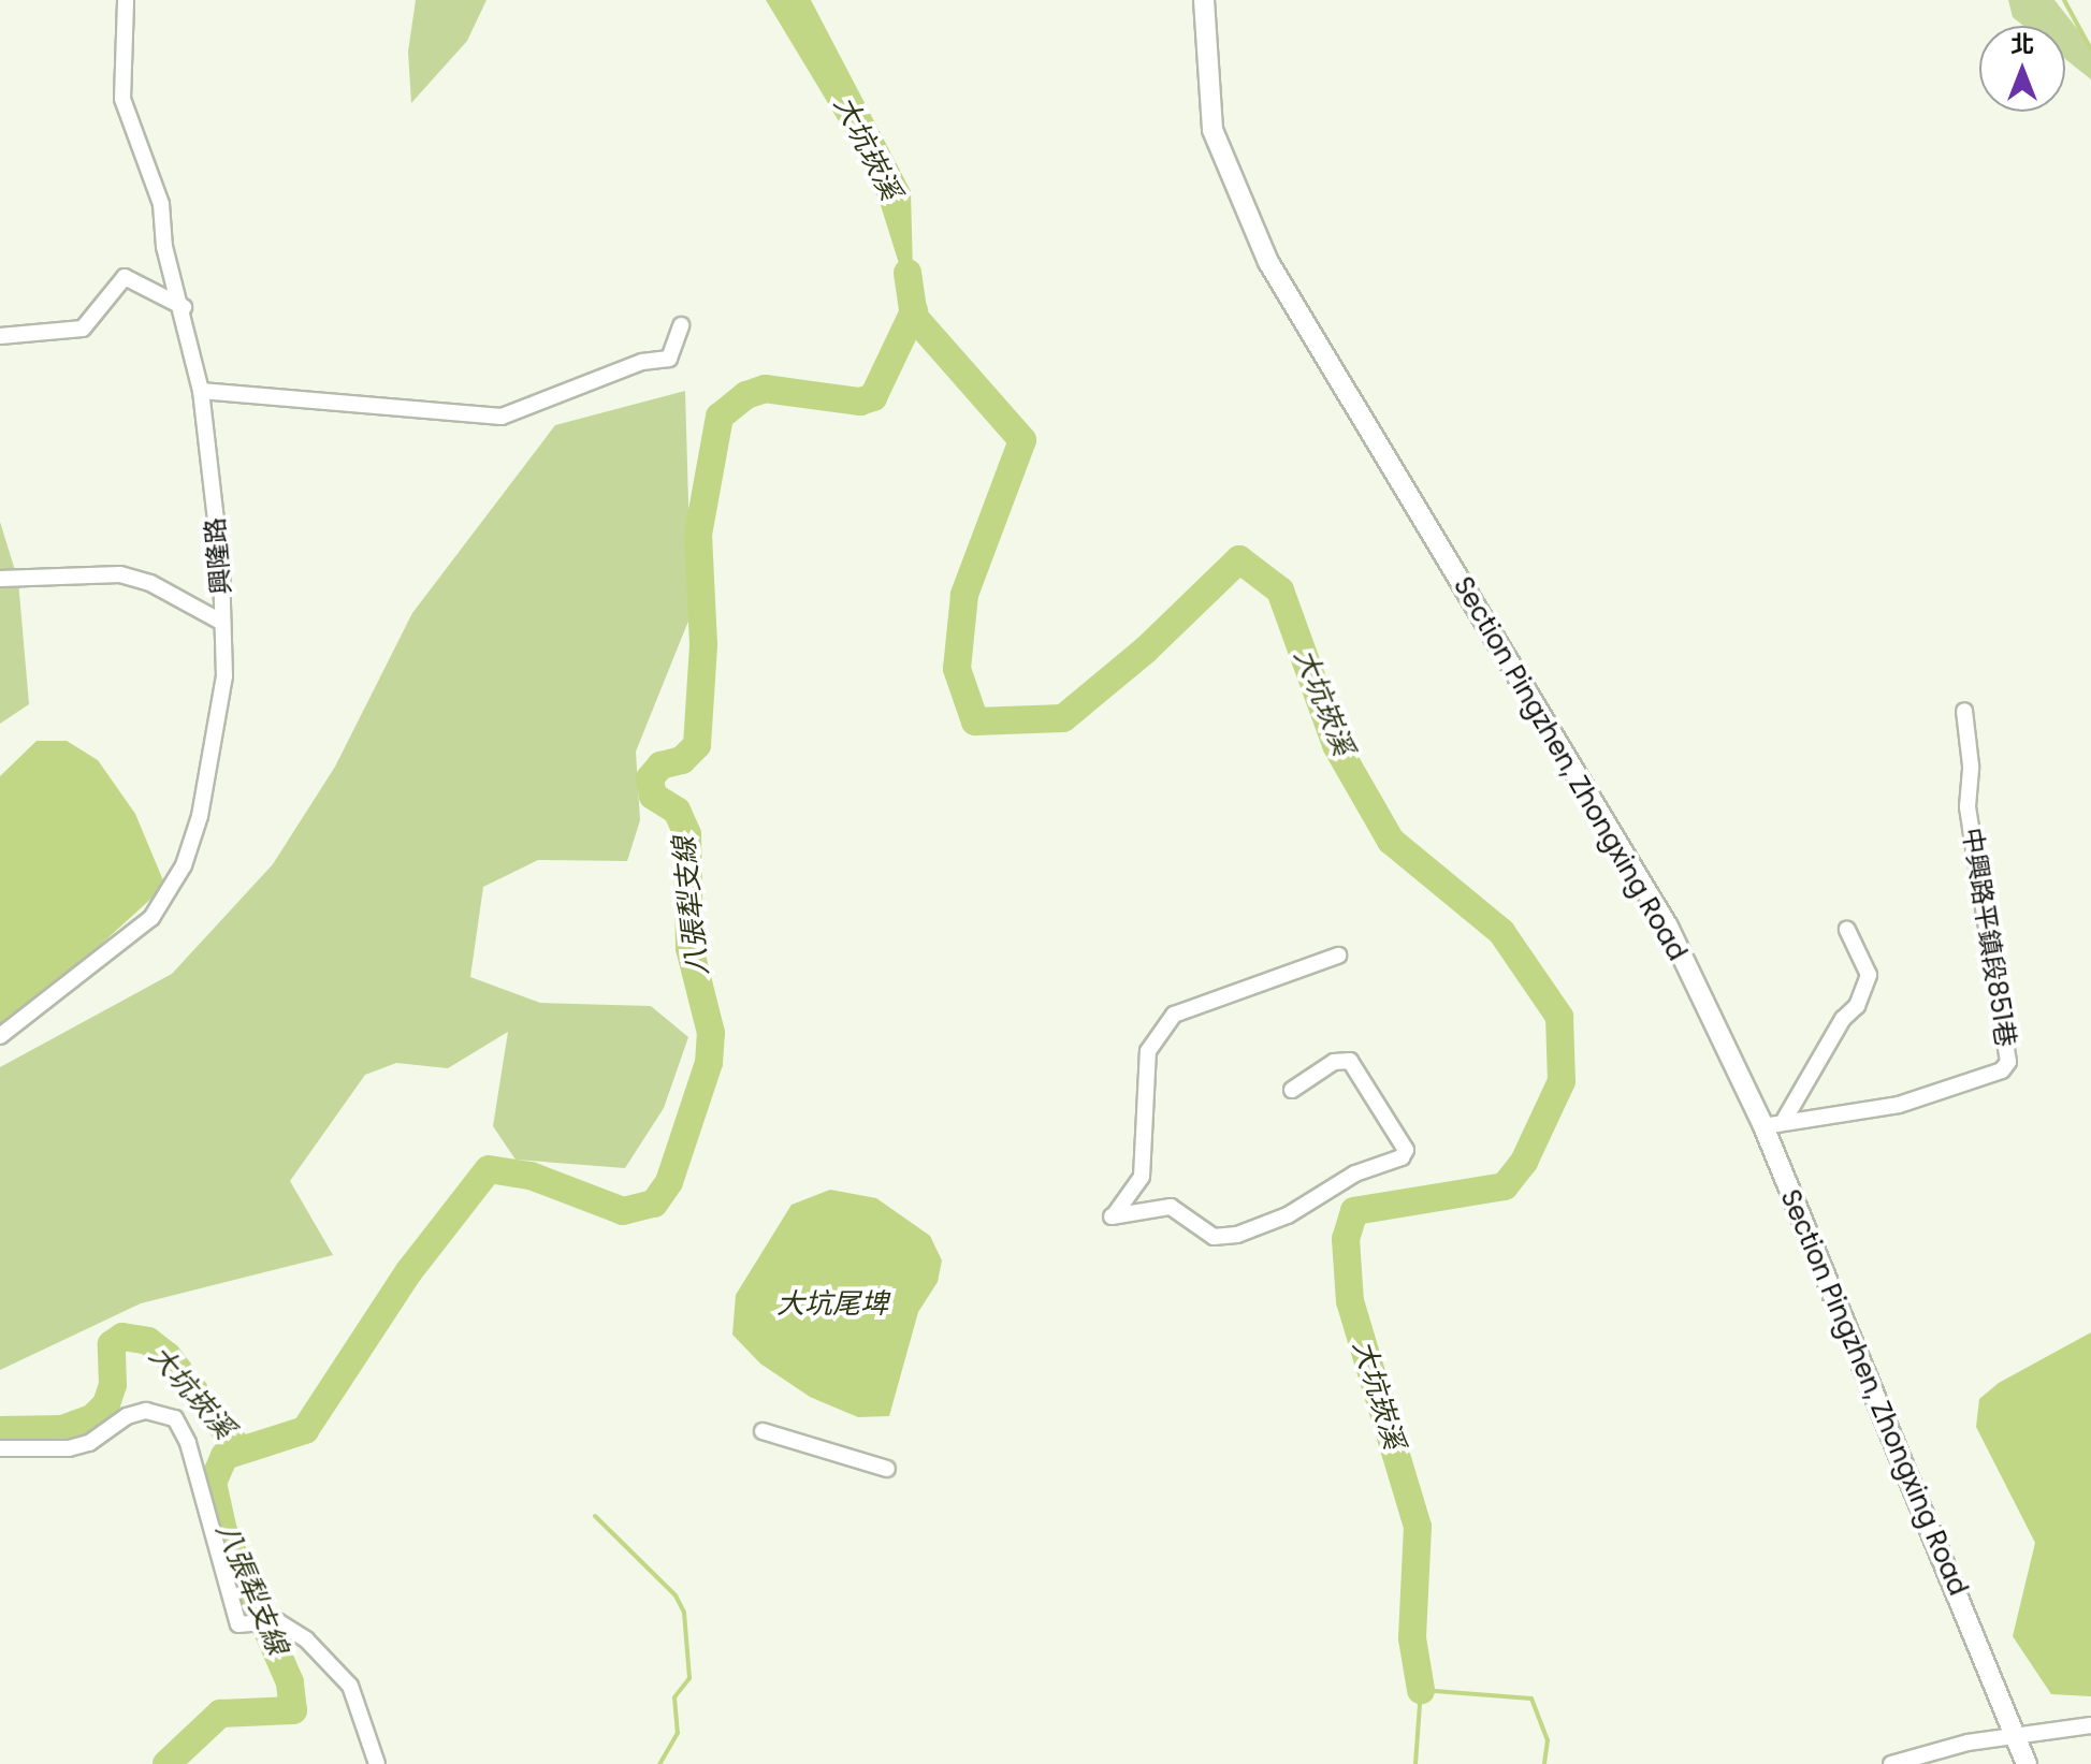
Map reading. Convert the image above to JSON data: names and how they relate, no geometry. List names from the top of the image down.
{
  "streets": {
    "street": ["興隆路", "Section Pingzhen, Zhongxing Road", "中興路平鎮段851巷"]
  },
  "crossings": [
    ["Section Pingzhen, Zhongxing Road", "中興路平鎮段851巷"]
  ],
  "water": ["大坑崁溪", "八張犁支線", "大坑尾埤"],
  "north": "top"
}
